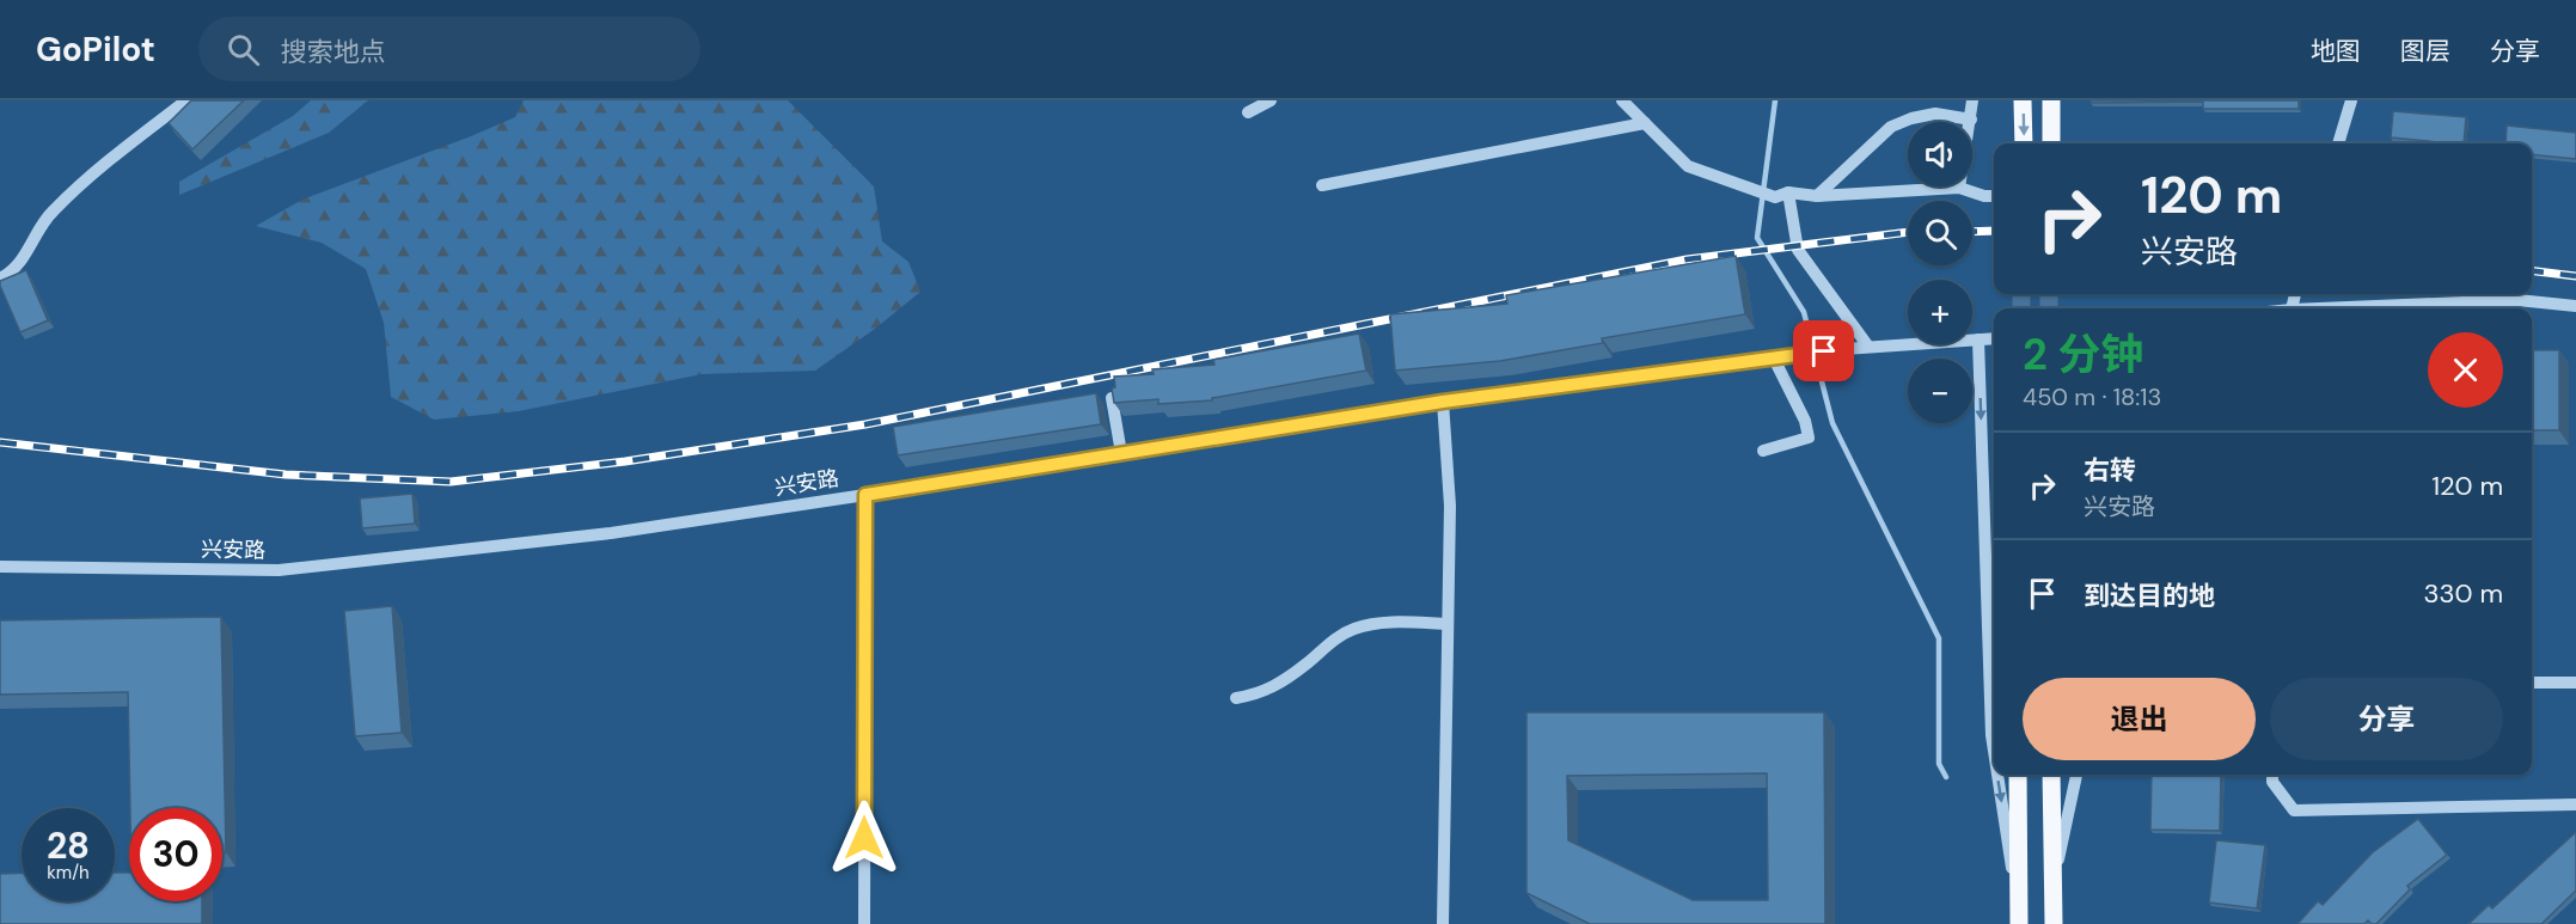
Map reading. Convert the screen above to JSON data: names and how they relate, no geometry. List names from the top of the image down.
{
  "streets": {
    "street": ["兴安路"]
  },
  "page": {
    "header": "GoPilot",
    "search": "搜索地点",
    "nav": ["地图", "图层", "分享"],
    "map_buttons": ["+", "−"],
    "turn": ["120 m", "兴安路"],
    "heading": ["2 分钟", "450 m · 18:13"],
    "list": [
      {
        "name": "右转",
        "note": "兴安路",
        "value": "120 m"
      },
      {
        "name": "到达目的地",
        "value": "330 m"
      }
    ],
    "buttons": ["退出", "分享"],
    "speed": "28 km/h",
    "limit": "30"
  }
}
